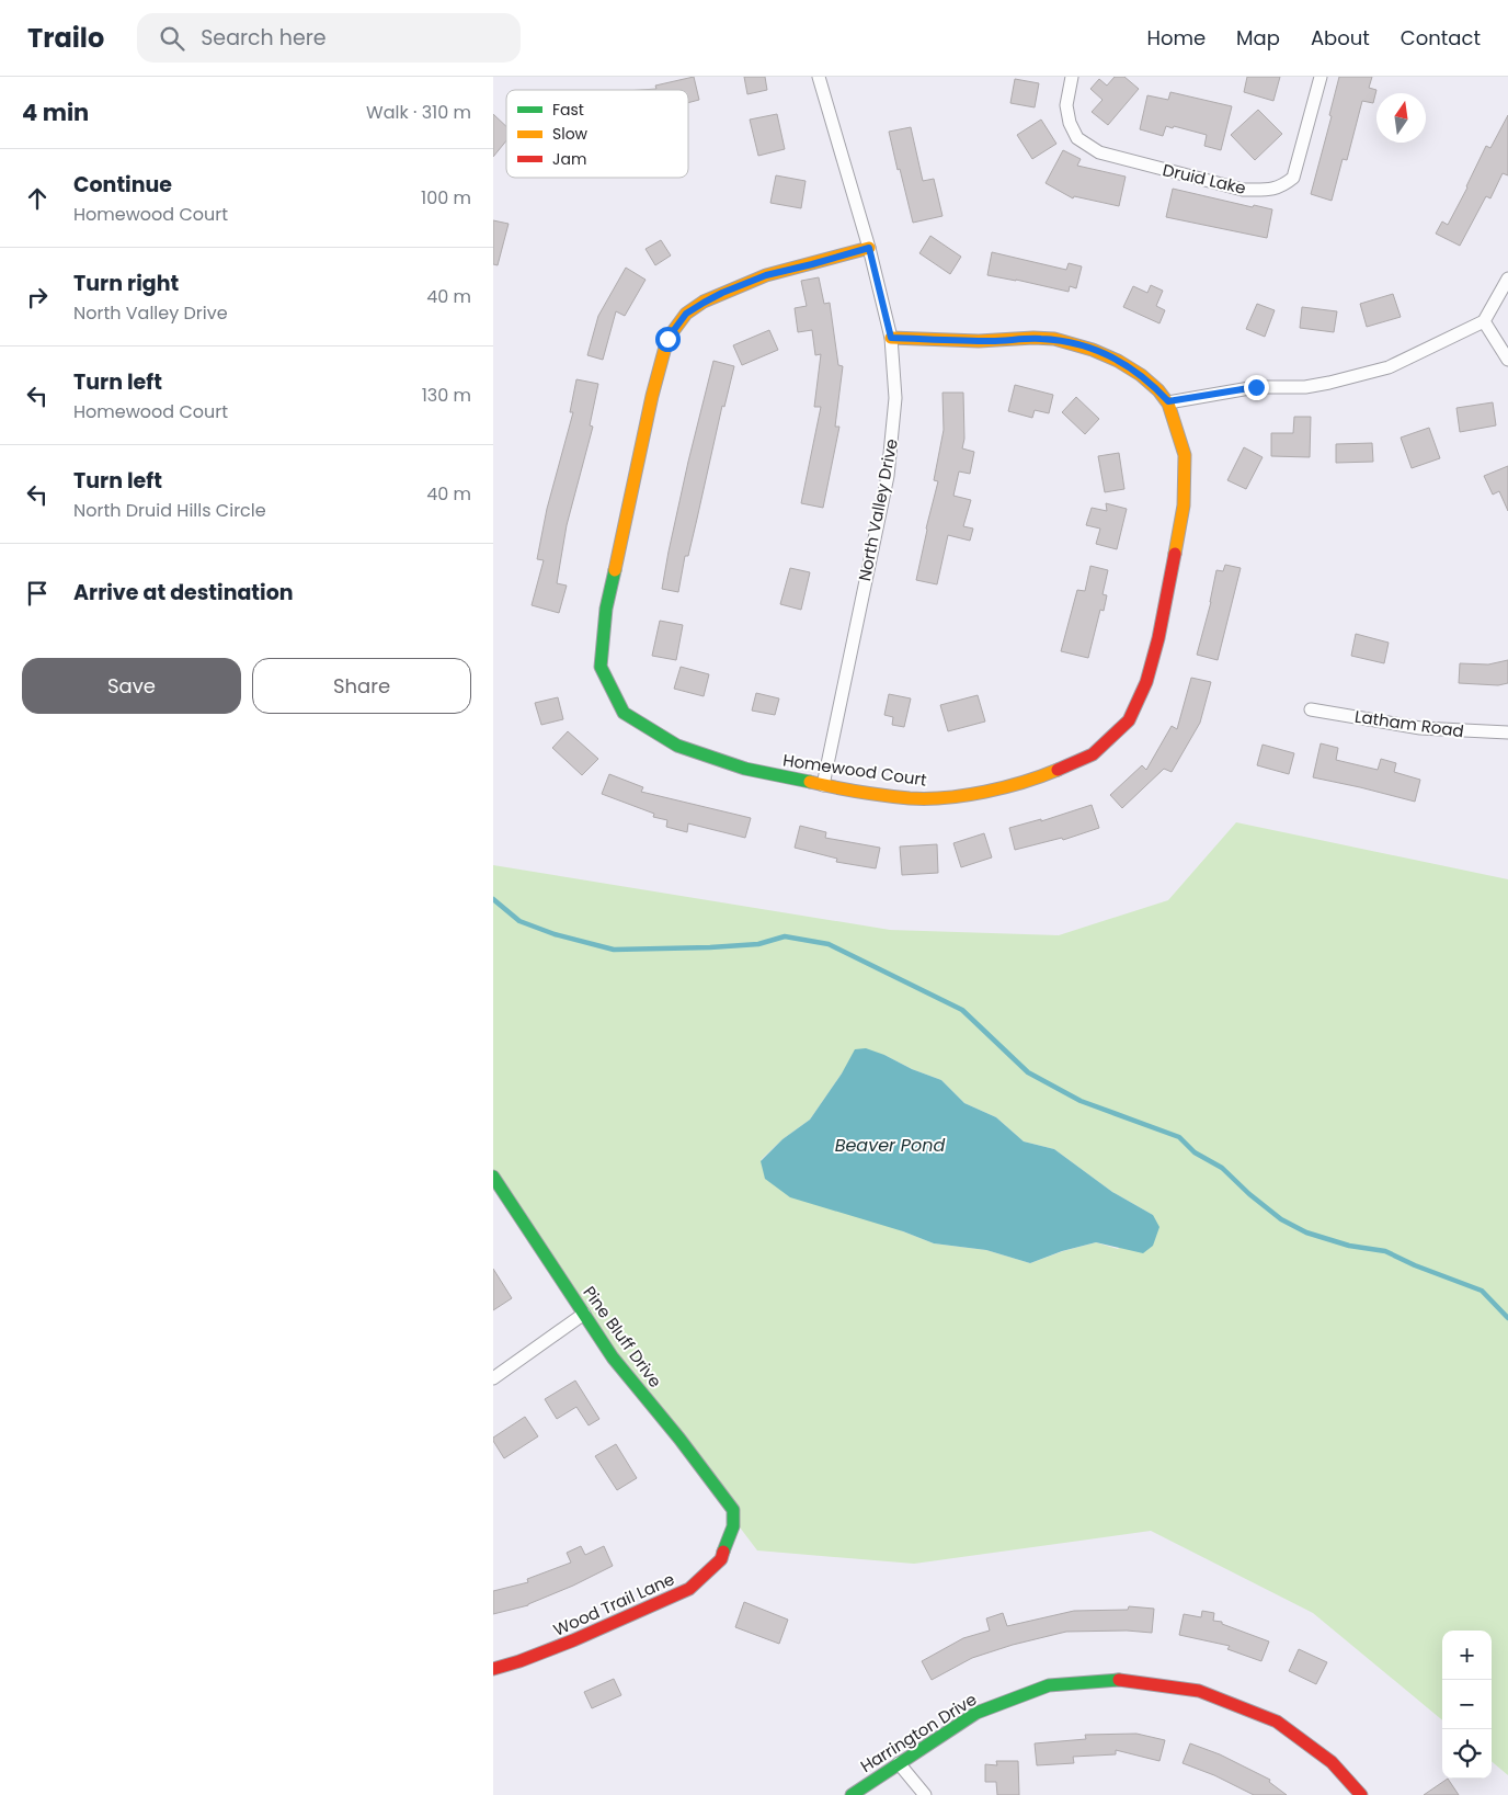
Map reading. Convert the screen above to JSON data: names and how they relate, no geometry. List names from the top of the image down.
{
  "streets": {
    "street": [
      "Druid Lake",
      "North Valley Drive",
      "Latham Road",
      "Homewood Court",
      "Pine Bluff Drive",
      "Wood Trail Lane",
      "Harrington Drive"
    ]
  },
  "crossings": [
    ["North Valley Drive", "Homewood Court"],
    ["Pine Bluff Drive", "Wood Trail Lane"]
  ],
  "water": ["Beaver Pond"],
  "legend": ["Fast", "Slow", "Jam"],
  "north": "top",
  "page": {
    "header": "Trailo",
    "search": "Search here",
    "nav": [
      "Home",
      "Map",
      "About",
      "Contact"
    ],
    "heading": ["4 min", "Walk · 310 m"],
    "list": [
      ["Continue", "Homewood Court", "100 m"],
      ["Turn right", "North Valley Drive", "40 m"],
      ["Turn left", "Homewood Court", "130 m"],
      ["Turn left", "North Druid Hills Circle", "40 m"],
      "Arrive at destination"
    ],
    "buttons": ["Save", "Share"],
    "map_buttons": ["+", "−"]
  }
}
